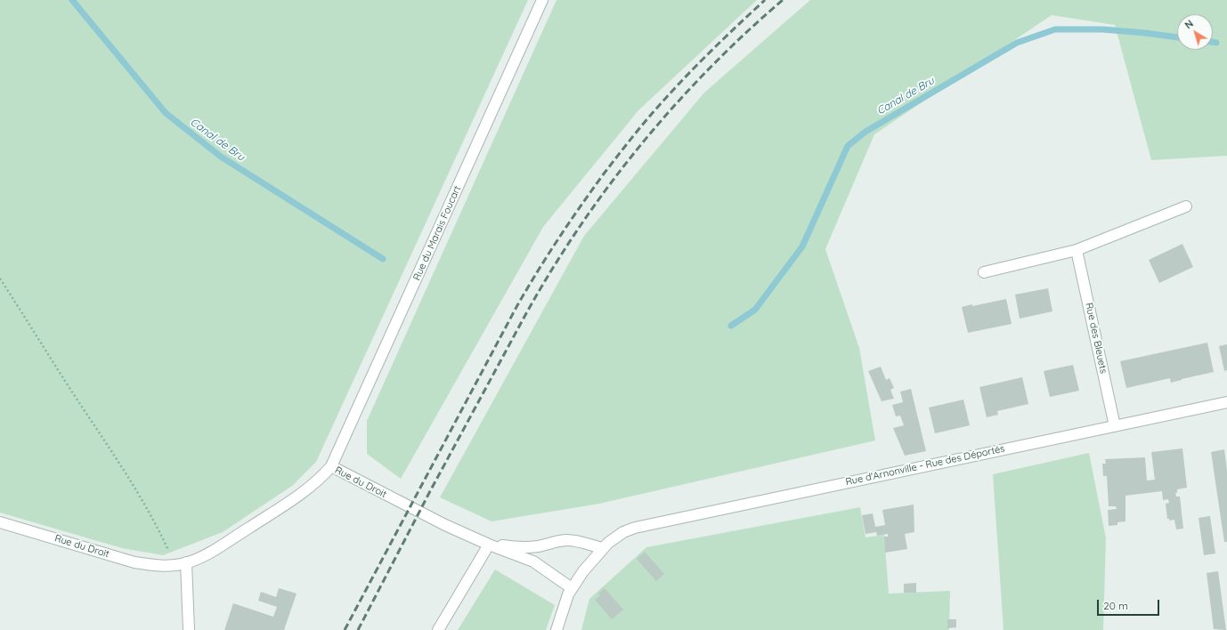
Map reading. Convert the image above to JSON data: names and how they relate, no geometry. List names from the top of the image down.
{
  "streets": {
    "street": [
      "Rue du Marais Foucart",
      "Rue des Bleuets",
      "Rue d'Arnonville - Rue des Déportés",
      "Rue du Droit"
    ]
  },
  "crossings": [
    ["Rue du Marais Foucart", "Rue du Droit"],
    ["Rue des Bleuets", "Rue d'Arnonville - Rue des Déportés"],
    ["Rue d'Arnonville - Rue des Déportés", "Rue du Droit"]
  ],
  "water": ["Canal de Bru"],
  "scale_bar": "20 m",
  "north": "top left"
}
